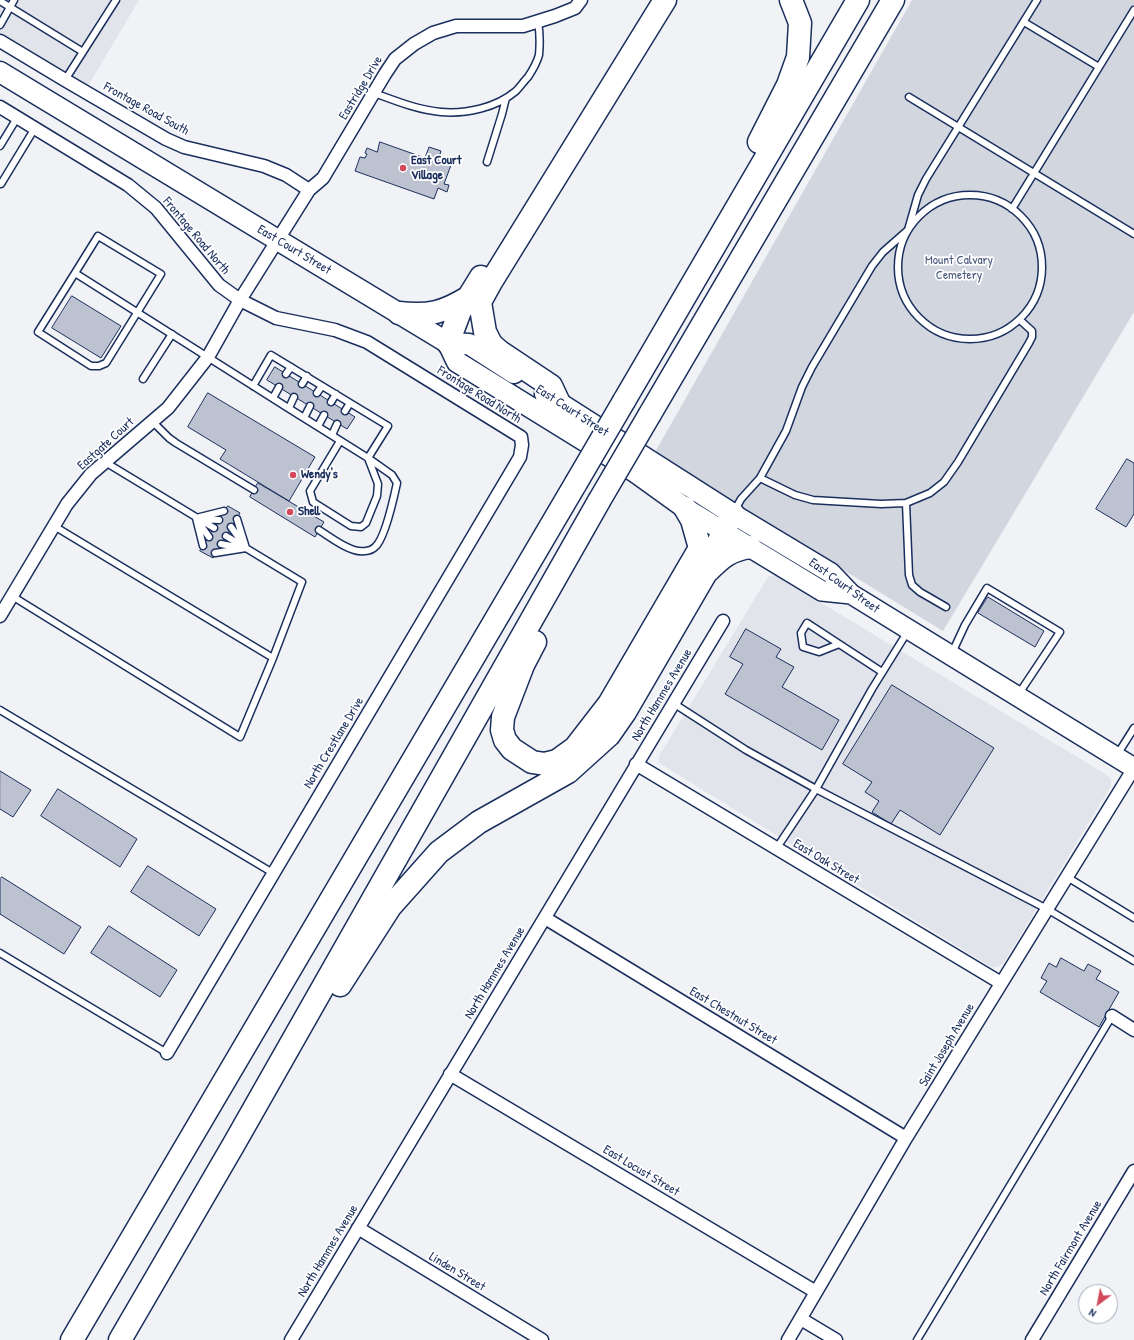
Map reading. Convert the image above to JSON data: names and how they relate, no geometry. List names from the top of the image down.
{
  "streets": {
    "highway": ["East Court Street"],
    "street": [
      "Eastridge Drive",
      "Frontage Road South",
      "Frontage Road North",
      "Eastgate Court",
      "North Hammes Avenue",
      "North Crestlane Drive",
      "East Oak Street",
      "East Chestnut Street",
      "Saint Joseph Avenue",
      "East Locust Street",
      "North Fairmont Avenue",
      "Linden Street"
    ]
  },
  "crossings": [
    ["Eastridge Drive", "Frontage Road South"],
    ["Eastridge Drive", "Frontage Road North"],
    ["Eastridge Drive", "East Court Street"],
    ["Eastridge Drive", "Eastgate Court"],
    ["Frontage Road North", "Eastgate Court"],
    ["Frontage Road North", "North Crestlane Drive"],
    ["East Court Street", "Saint Joseph Avenue"],
    ["North Hammes Avenue", "East Oak Street"],
    ["North Hammes Avenue", "East Chestnut Street"],
    ["North Hammes Avenue", "East Locust Street"],
    ["North Hammes Avenue", "Linden Street"],
    ["East Oak Street", "Saint Joseph Avenue"],
    ["East Chestnut Street", "Saint Joseph Avenue"],
    ["Saint Joseph Avenue", "East Locust Street"]
  ],
  "parks": ["Mount Calvary Cemetery"],
  "places": ["East Court Village", "Wendy's", "Shell"],
  "north": "bottom left"
}
